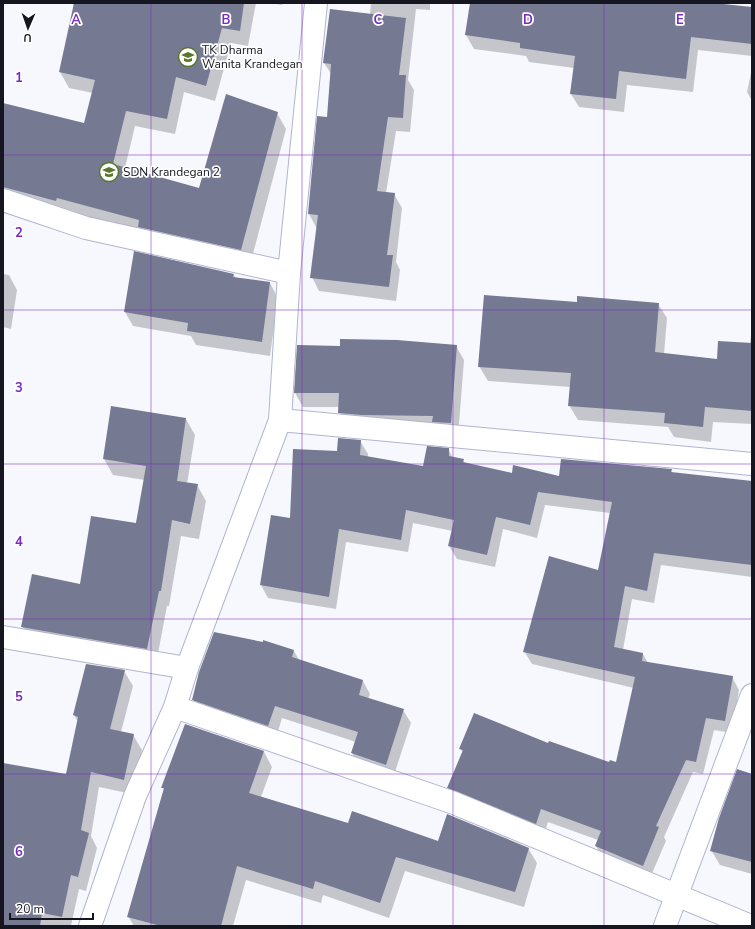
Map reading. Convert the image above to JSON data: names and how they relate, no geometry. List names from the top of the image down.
{
  "places": {
    "school or university": ["TK Dharma Wanita Krandegan", "SDN Krandegan 2"]
  },
  "scale_bar": "20 m",
  "north": "bottom",
  "grid": {
    "columns": [
      "A",
      "B",
      "C",
      "D",
      "E"
    ],
    "rows": [
      "1",
      "2",
      "3",
      "4",
      "5",
      "6"
    ]
  }
}
